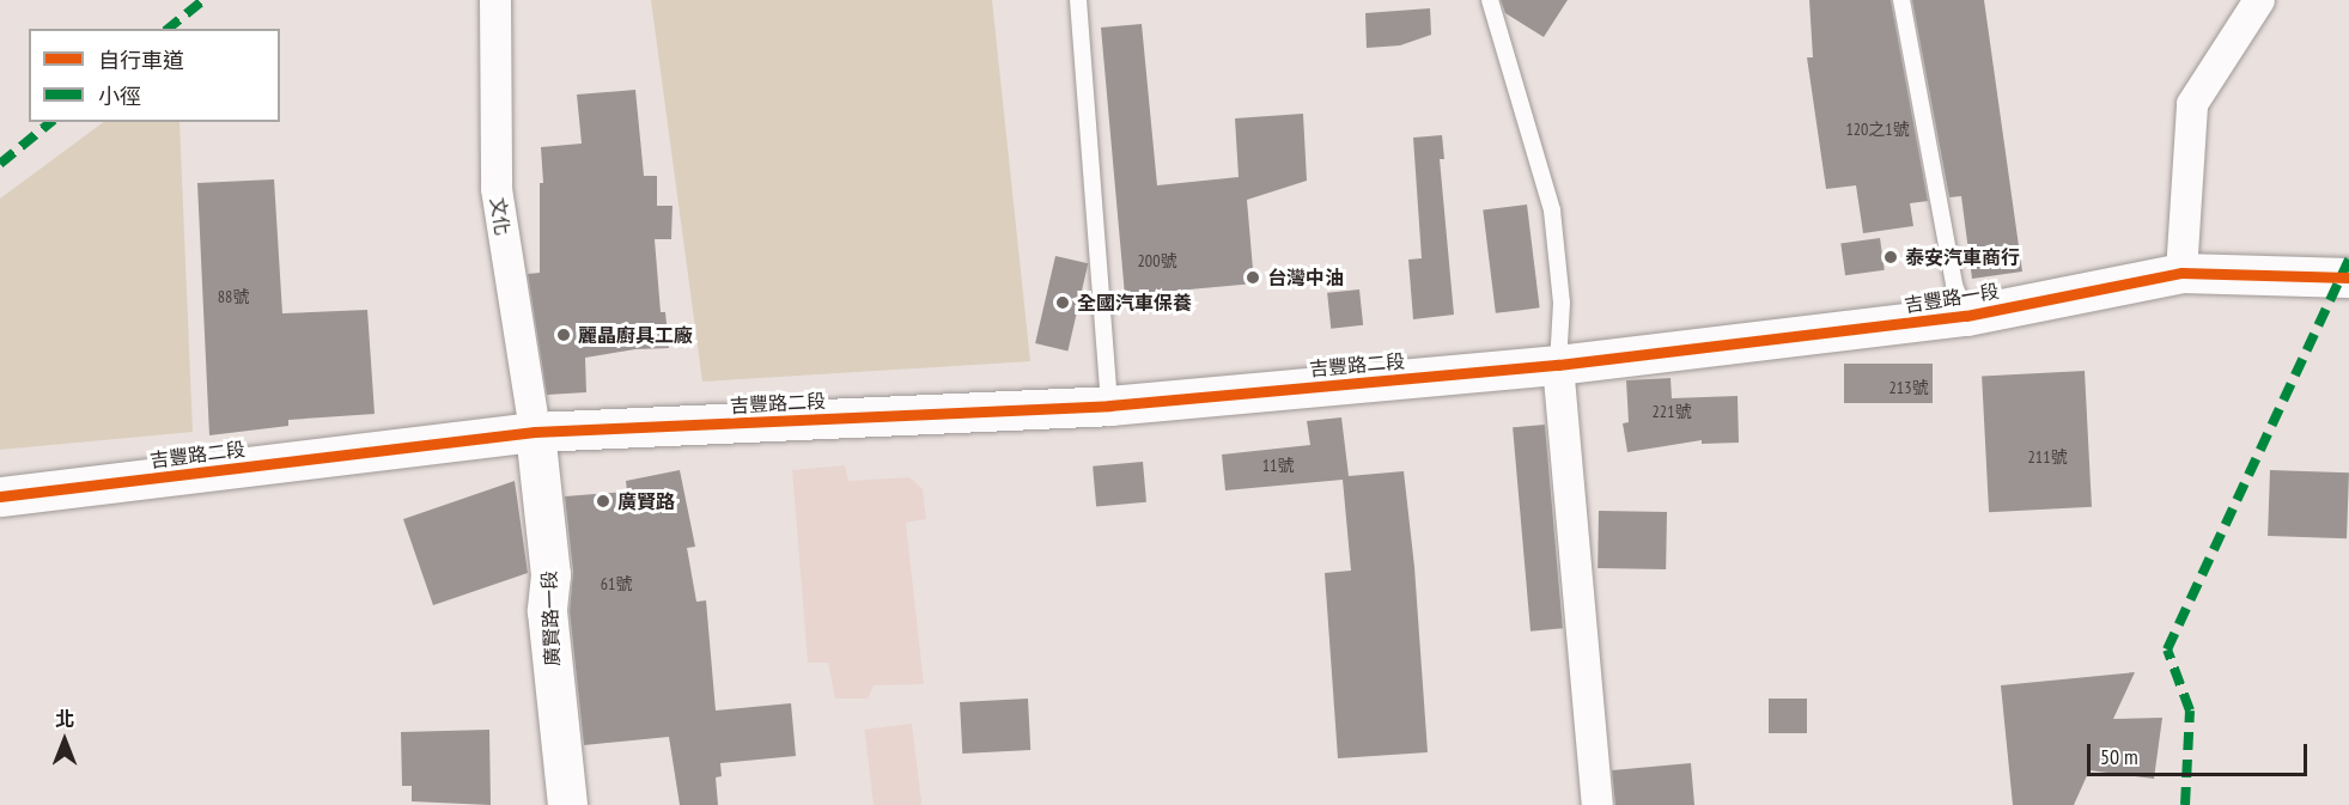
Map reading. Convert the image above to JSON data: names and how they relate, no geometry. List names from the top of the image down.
{
  "streets": {
    "main road": ["吉豐路一段", "吉豐路二段", "廣賢路一段"],
    "street": ["文化"]
  },
  "crossings": [
    ["文化", "吉豐路二段"],
    ["文化", "廣賢路一段"],
    ["吉豐路一段", "吉豐路二段"],
    ["吉豐路二段", "廣賢路一段"]
  ],
  "places": [
    "泰安汽車商行",
    "台灣中油",
    "全國汽車保養",
    "麗晶廚具工廠",
    "廣賢路"
  ],
  "house_numbers": [
    "120之1號",
    "200號",
    "88號",
    "213號",
    "221號",
    "211號",
    "11號",
    "61號"
  ],
  "legend": ["自行車道", "小徑"],
  "scale_bar": "50 m",
  "north": "top"
}
